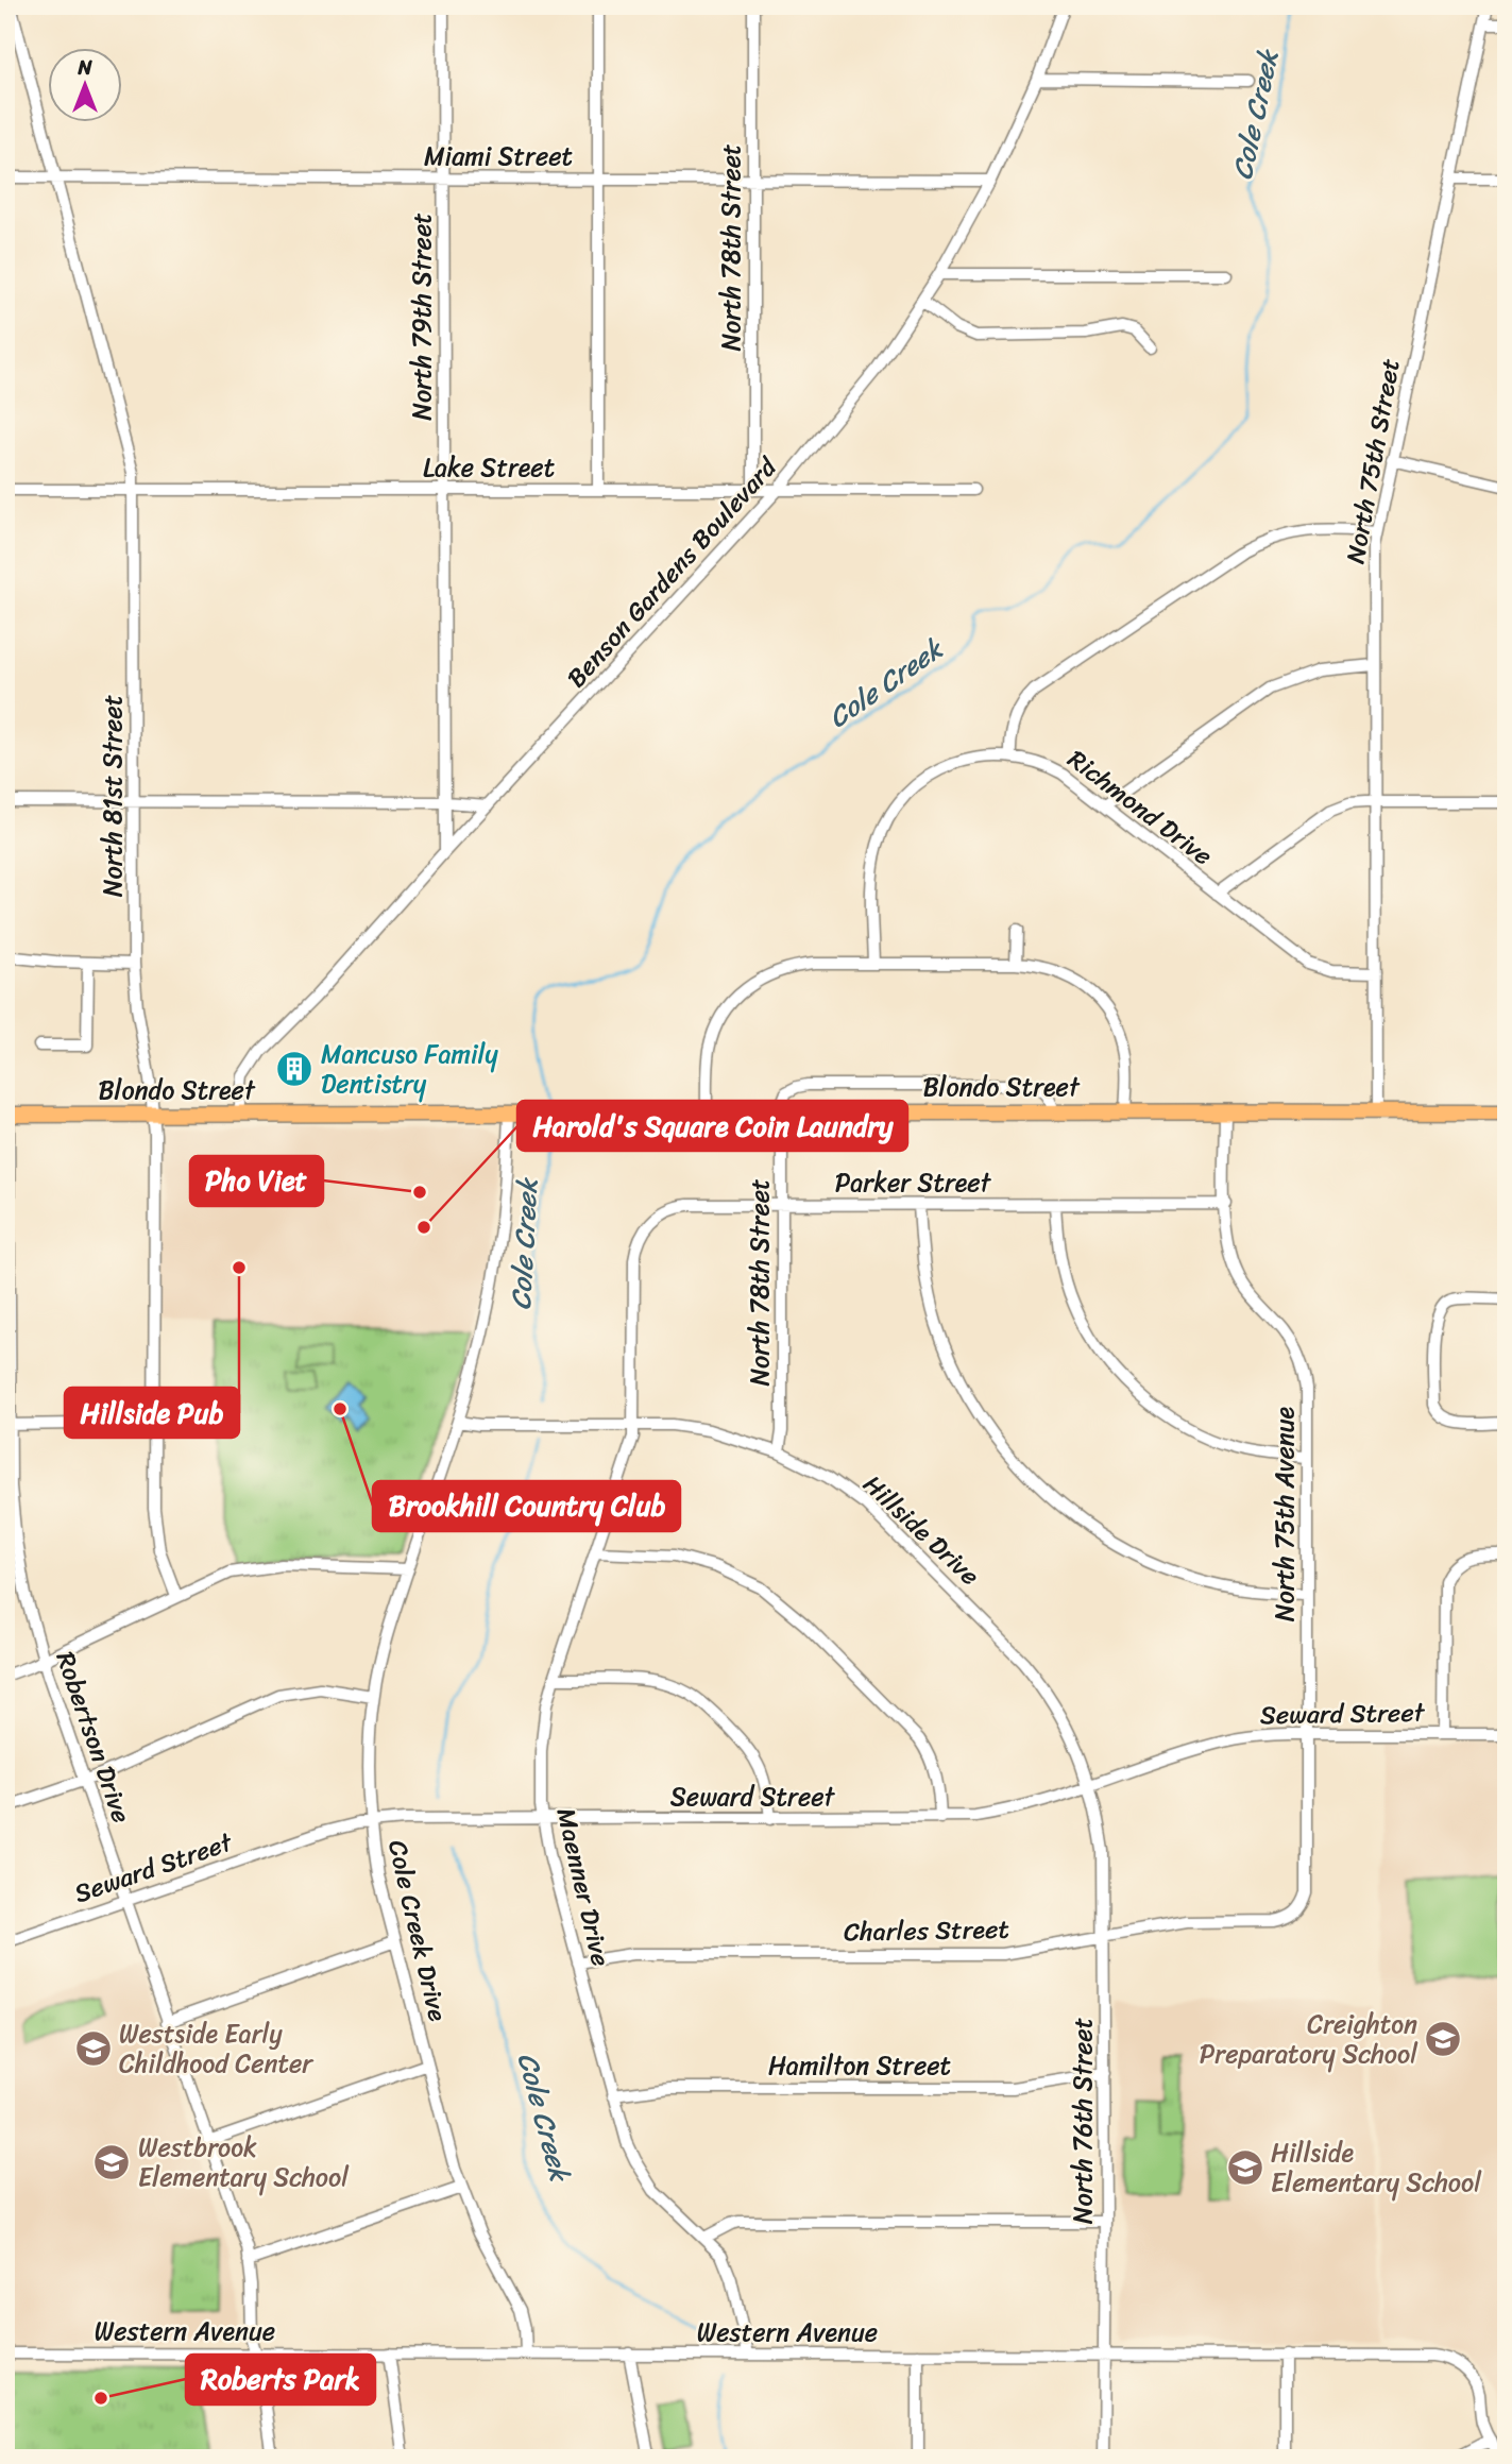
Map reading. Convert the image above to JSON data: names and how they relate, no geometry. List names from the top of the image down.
{
  "streets": {
    "main road": ["Blondo Street"],
    "street": [
      "Miami Street",
      "North 78th Street",
      "North 79th Street",
      "North 75th Street",
      "Lake Street",
      "Benson Gardens Boulevard",
      "North 81st Street",
      "Richmond Drive",
      "Parker Street",
      "North 75th Avenue",
      "Hillside Drive",
      "Seward Street",
      "Robertson Drive",
      "Maenner Drive",
      "Cole Creek Drive",
      "Charles Street",
      "Hamilton Street",
      "North 76th Street",
      "Western Avenue"
    ]
  },
  "crossings": [
    ["Miami Street", "North 78th Street"],
    ["Miami Street", "North 79th Street"],
    ["Miami Street", "Benson Gardens Boulevard"],
    ["Miami Street", "North 81st Street"],
    ["North 78th Street", "Lake Street"],
    ["North 78th Street", "Blondo Street"],
    ["North 78th Street", "Parker Street"],
    ["North 78th Street", "Hillside Drive"],
    ["North 79th Street", "Lake Street"],
    ["North 79th Street", "Benson Gardens Boulevard"],
    ["North 75th Street", "Richmond Drive"],
    ["North 75th Street", "Blondo Street"],
    ["Lake Street", "Benson Gardens Boulevard"],
    ["Lake Street", "North 81st Street"],
    ["Benson Gardens Boulevard", "Blondo Street"],
    ["North 81st Street", "Blondo Street"],
    ["Blondo Street", "North 75th Avenue"],
    ["Blondo Street", "Robertson Drive"],
    ["Blondo Street", "Cole Creek Drive"],
    ["Parker Street", "North 75th Avenue"],
    ["Parker Street", "Maenner Drive"],
    ["North 75th Avenue", "Seward Street"],
    ["North 75th Avenue", "Charles Street"],
    ["Hillside Drive", "Seward Street"],
    ["Hillside Drive", "Maenner Drive"],
    ["Hillside Drive", "Cole Creek Drive"],
    ["Hillside Drive", "North 76th Street"],
    ["Seward Street", "Robertson Drive"],
    ["Seward Street", "Maenner Drive"],
    ["Seward Street", "Cole Creek Drive"],
    ["Seward Street", "North 76th Street"],
    ["Robertson Drive", "Western Avenue"],
    ["Maenner Drive", "Charles Street"],
    ["Maenner Drive", "Hamilton Street"],
    ["Maenner Drive", "Western Avenue"],
    ["Cole Creek Drive", "Western Avenue"],
    ["Charles Street", "North 76th Street"],
    ["Hamilton Street", "North 76th Street"],
    ["North 76th Street", "Western Avenue"]
  ],
  "water": ["Cole Creek"],
  "places": {
    "building": ["Mancuso Family Dentistry"],
    "other": [
      "Pho Viet",
      "Harold's Square Coin Laundry",
      "Hillside Pub",
      "Brookhill Country Club",
      "Roberts Park"
    ],
    "school or university": [
      "Creighton Preparatory School",
      "Westside Early Childhood Center",
      "Westbrook Elementary School",
      "Hillside Elementary School"
    ]
  },
  "north": "top"
}
